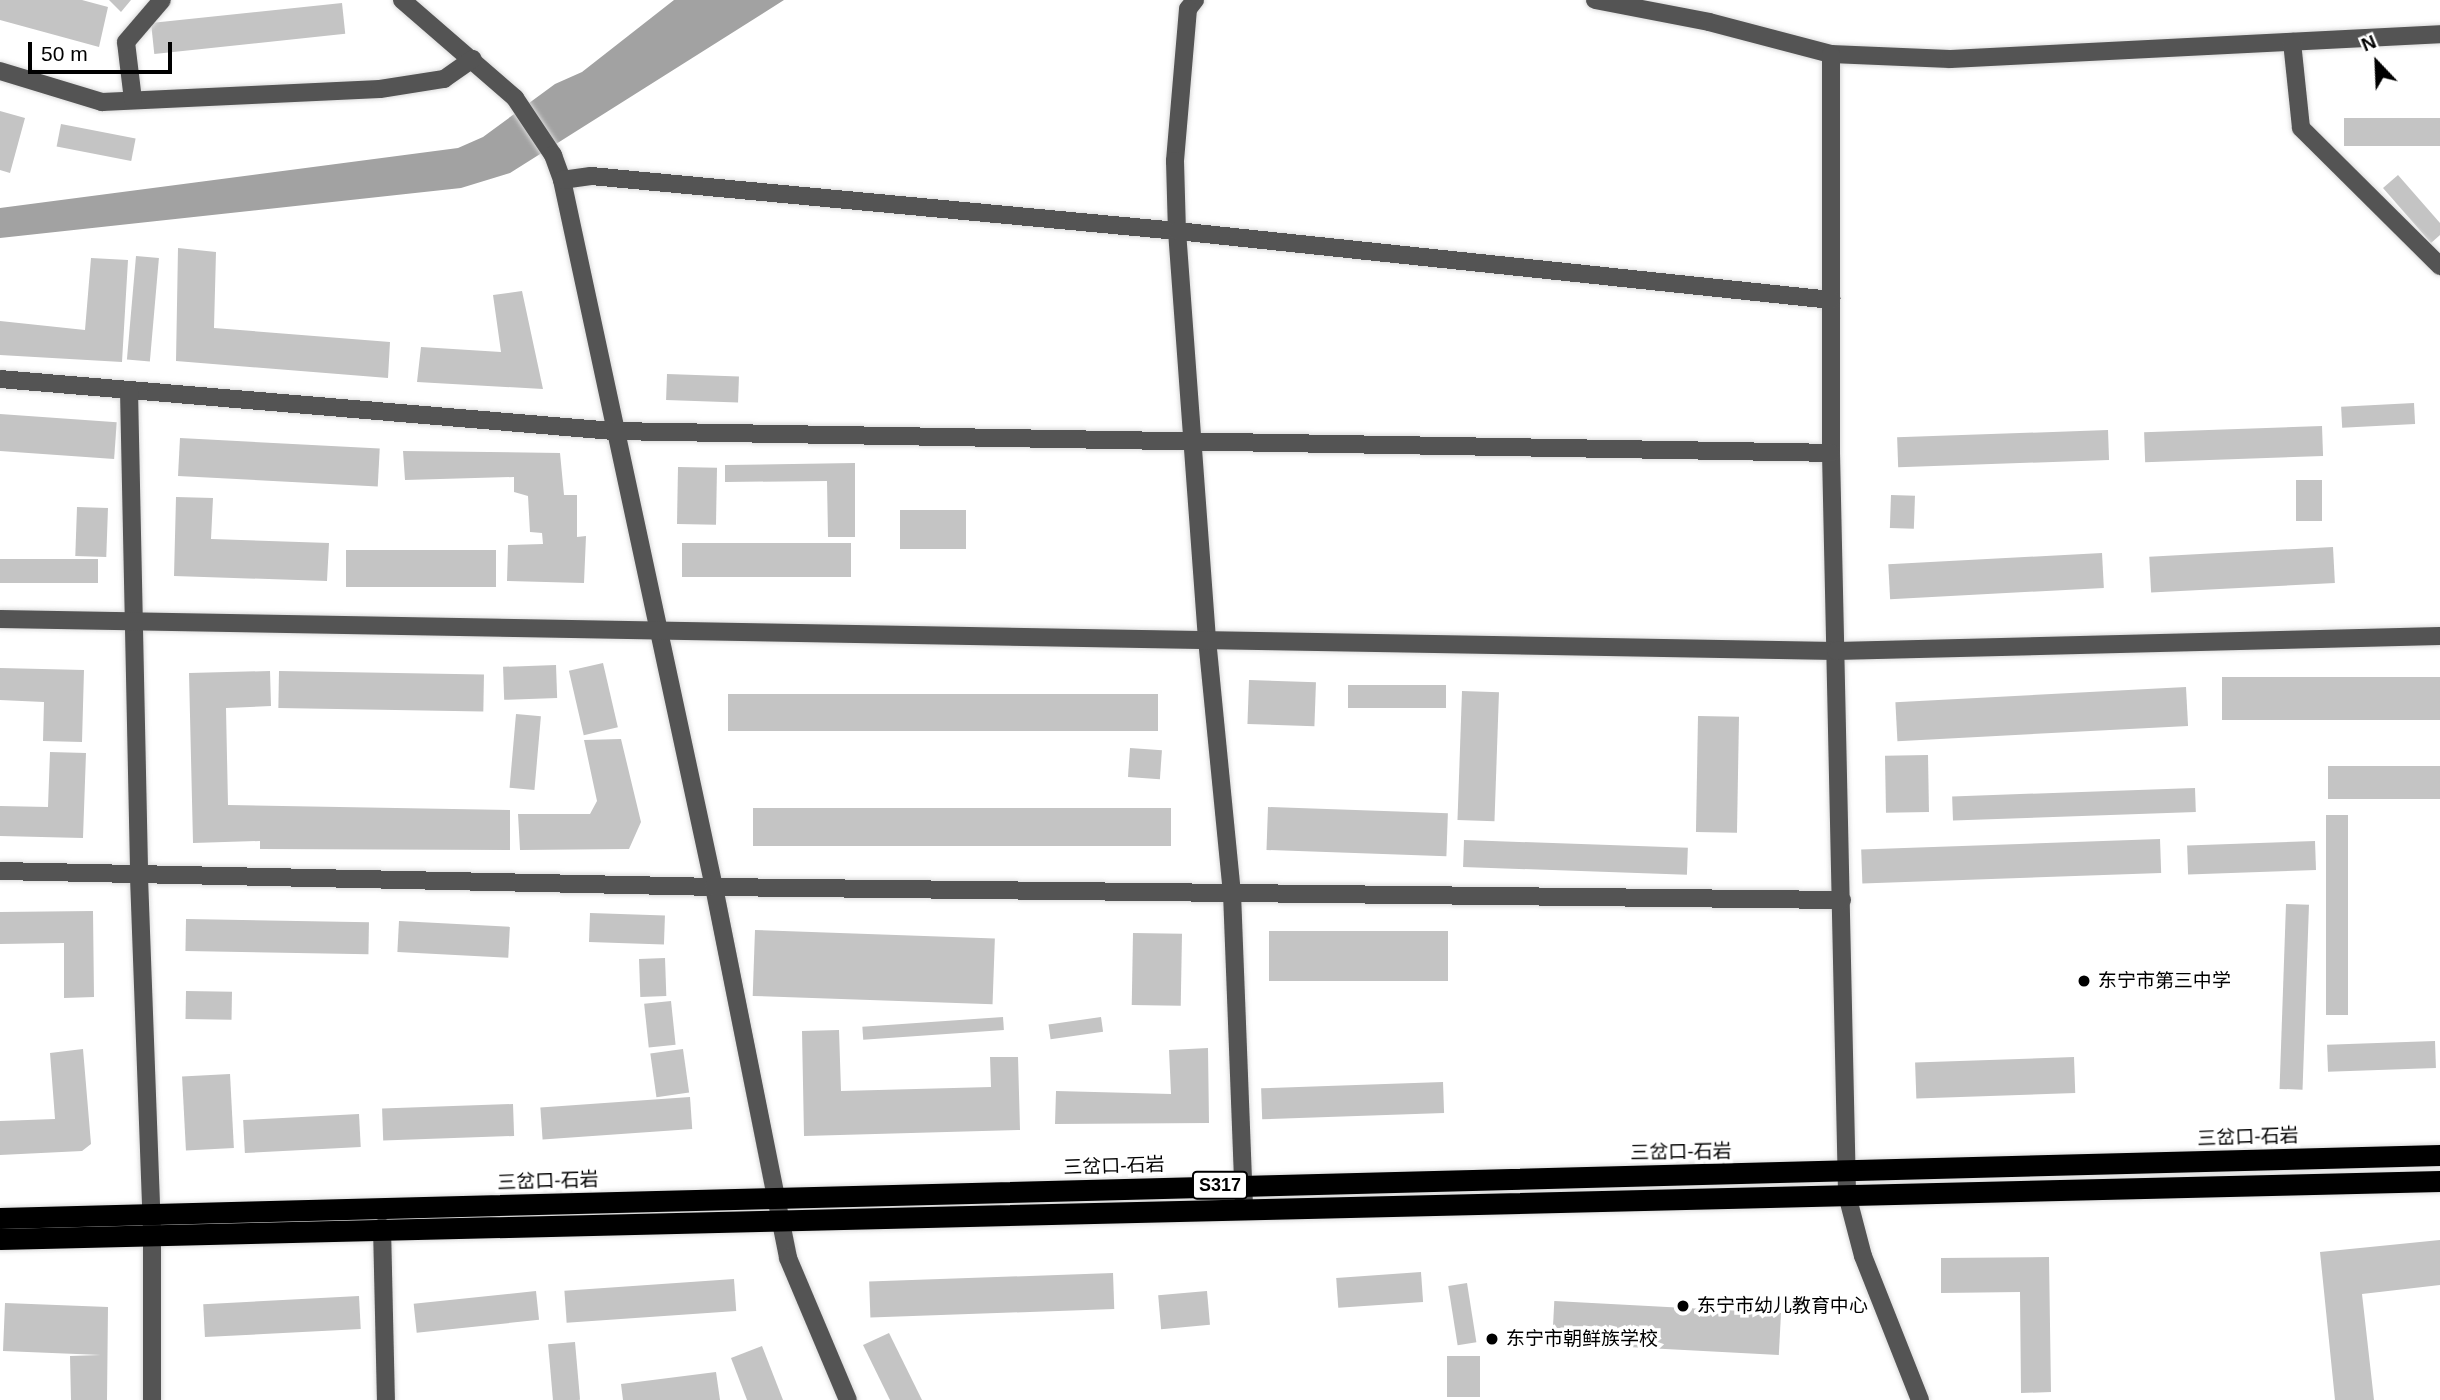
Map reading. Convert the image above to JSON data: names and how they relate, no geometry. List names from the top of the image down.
{
  "streets": {
    "highway": ["三岔口-石岩", "S317"]
  },
  "places": ["东宁市第三中学", "东宁市幼儿教育中心", "东宁市朝鲜族学校"],
  "scale_bar": "50 m",
  "north": "top left"
}
